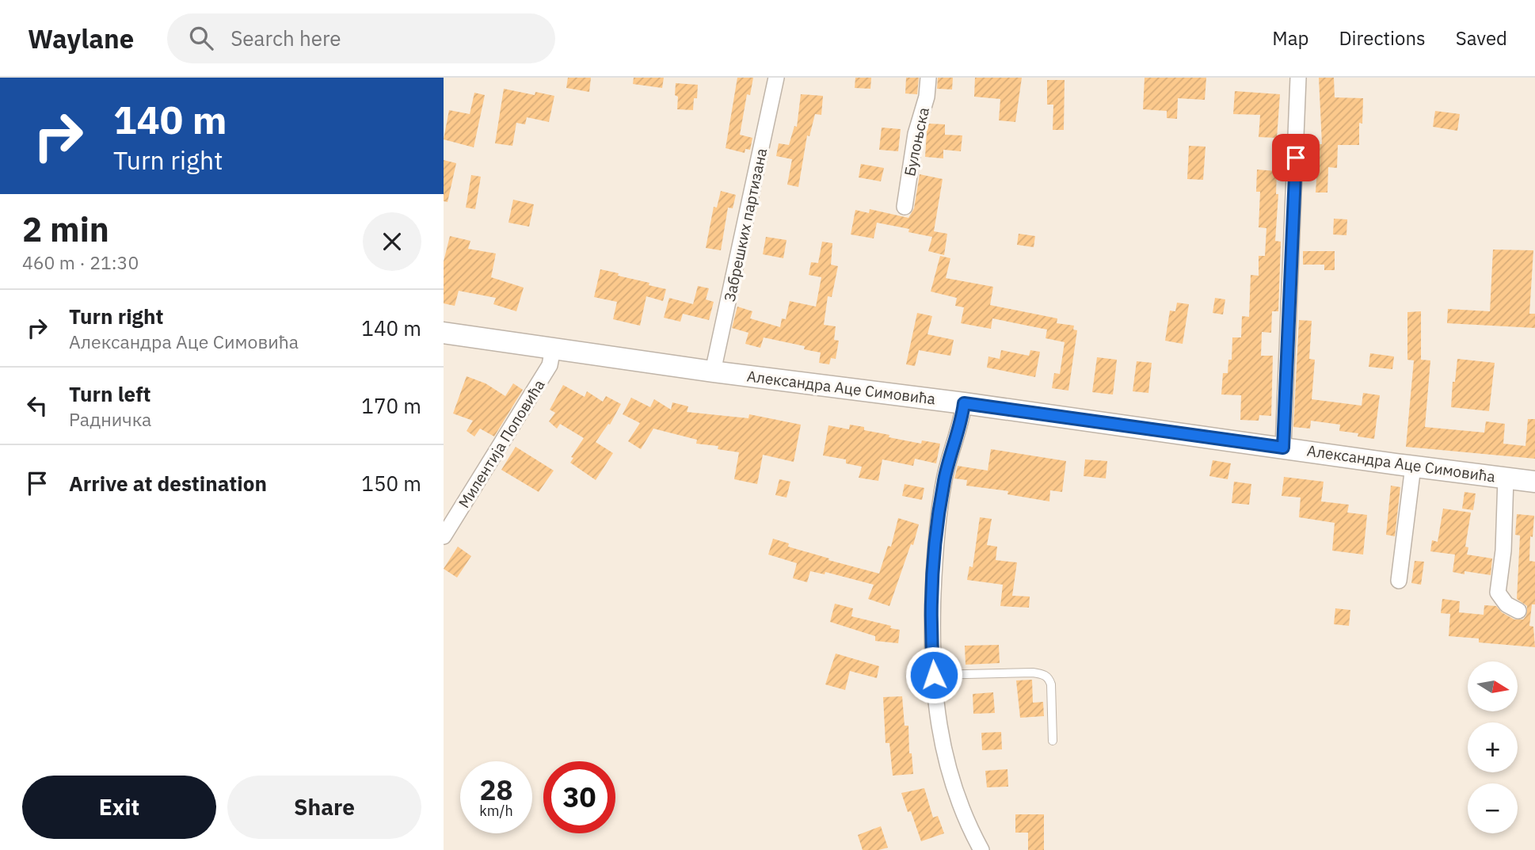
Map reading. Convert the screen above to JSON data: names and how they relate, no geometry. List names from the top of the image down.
{
  "streets": {
    "street": [
      "Булоњска",
      "Забрешких партизана",
      "Александра Аце Симовића",
      "Милентија Поповића"
    ]
  },
  "crossings": [
    ["Забрешких партизана", "Александра Аце Симовића"],
    ["Александра Аце Симовића", "Милентија Поповића"]
  ],
  "north": "right",
  "page": {
    "header": "Waylane",
    "search": "Search here",
    "nav": ["Map", "Directions", "Saved"],
    "turn": ["140 m", "Turn right"],
    "heading": ["2 min", "460 m · 21:30"],
    "list": [
      {
        "name": "Turn right",
        "note": "Александра Аце Симовића",
        "value": "140 m"
      },
      {
        "name": "Turn left",
        "note": "Радничка",
        "value": "170 m"
      },
      {
        "name": "Arrive at destination",
        "value": "150 m"
      }
    ],
    "map_buttons": ["+", "−"],
    "speed": "28 km/h",
    "limit": "30",
    "buttons": ["Exit", "Share"]
  }
}
